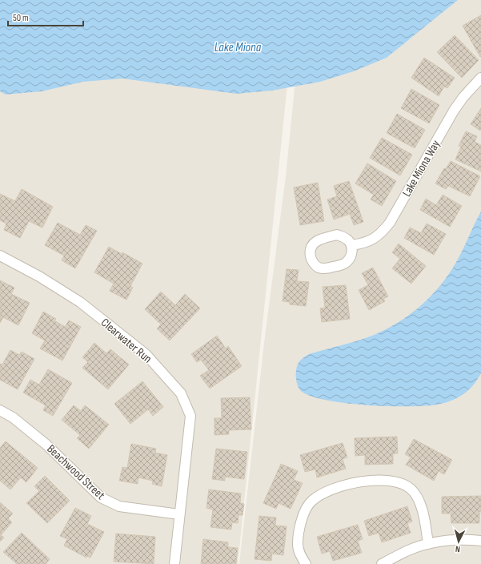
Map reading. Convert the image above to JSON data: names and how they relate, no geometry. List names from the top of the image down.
{
  "streets": {
    "street": ["Lake Miona Way", "Clearwater Run", "Beachwood Street"]
  },
  "crossings": [
    ["Clearwater Run", "Beachwood Street"]
  ],
  "water": ["Lake Miona"],
  "scale_bar": "50 m",
  "north": "bottom"
}
